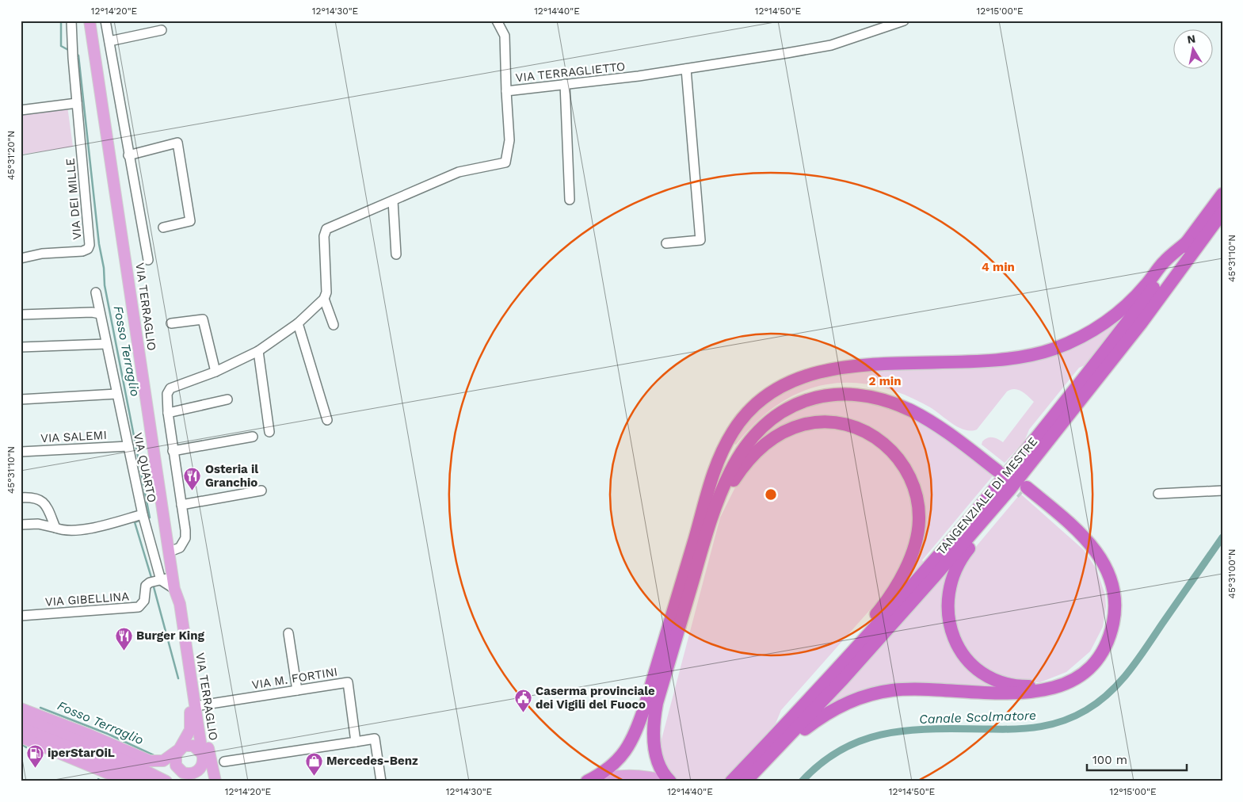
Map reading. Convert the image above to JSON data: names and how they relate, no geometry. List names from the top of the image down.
{
  "streets": {
    "highway": ["TANGENZIALE DI MESTRE"],
    "main road": ["VIA TERRAGLIO"],
    "street": [
      "VIA TERRAGLIETTO",
      "VIA DEI MILLE",
      "VIA SALEMI",
      "VIA QUARTO",
      "VIA GIBELLINA",
      "VIA M. FORTINI"
    ]
  },
  "crossings": [
    ["VIA TERRAGLIO", "VIA M. FORTINI"],
    ["VIA SALEMI", "VIA QUARTO"],
    ["VIA QUARTO", "VIA GIBELLINA"]
  ],
  "water": ["Fosso Terraglio", "Canale Scolmatore"],
  "places": {
    "restaurant": ["Osteria il Granchio", "Burger King"],
    "public building": ["Caserma provinciale dei Vigili del Fuoco"],
    "fuel station": ["iperStarOiL"],
    "shop": ["Mercedes-Benz"]
  },
  "scale_bar": "100 m",
  "north": "top",
  "coordinates": [
    "12°14'20\"E",
    "12°14'30\"E",
    "12°14'40\"E",
    "12°14'50\"E",
    "12°15'00\"E",
    "45°31'20\"N",
    "45°31'10\"N",
    "45°31'00\"N"
  ],
  "rings": ["4 min", "2 min"]
}
